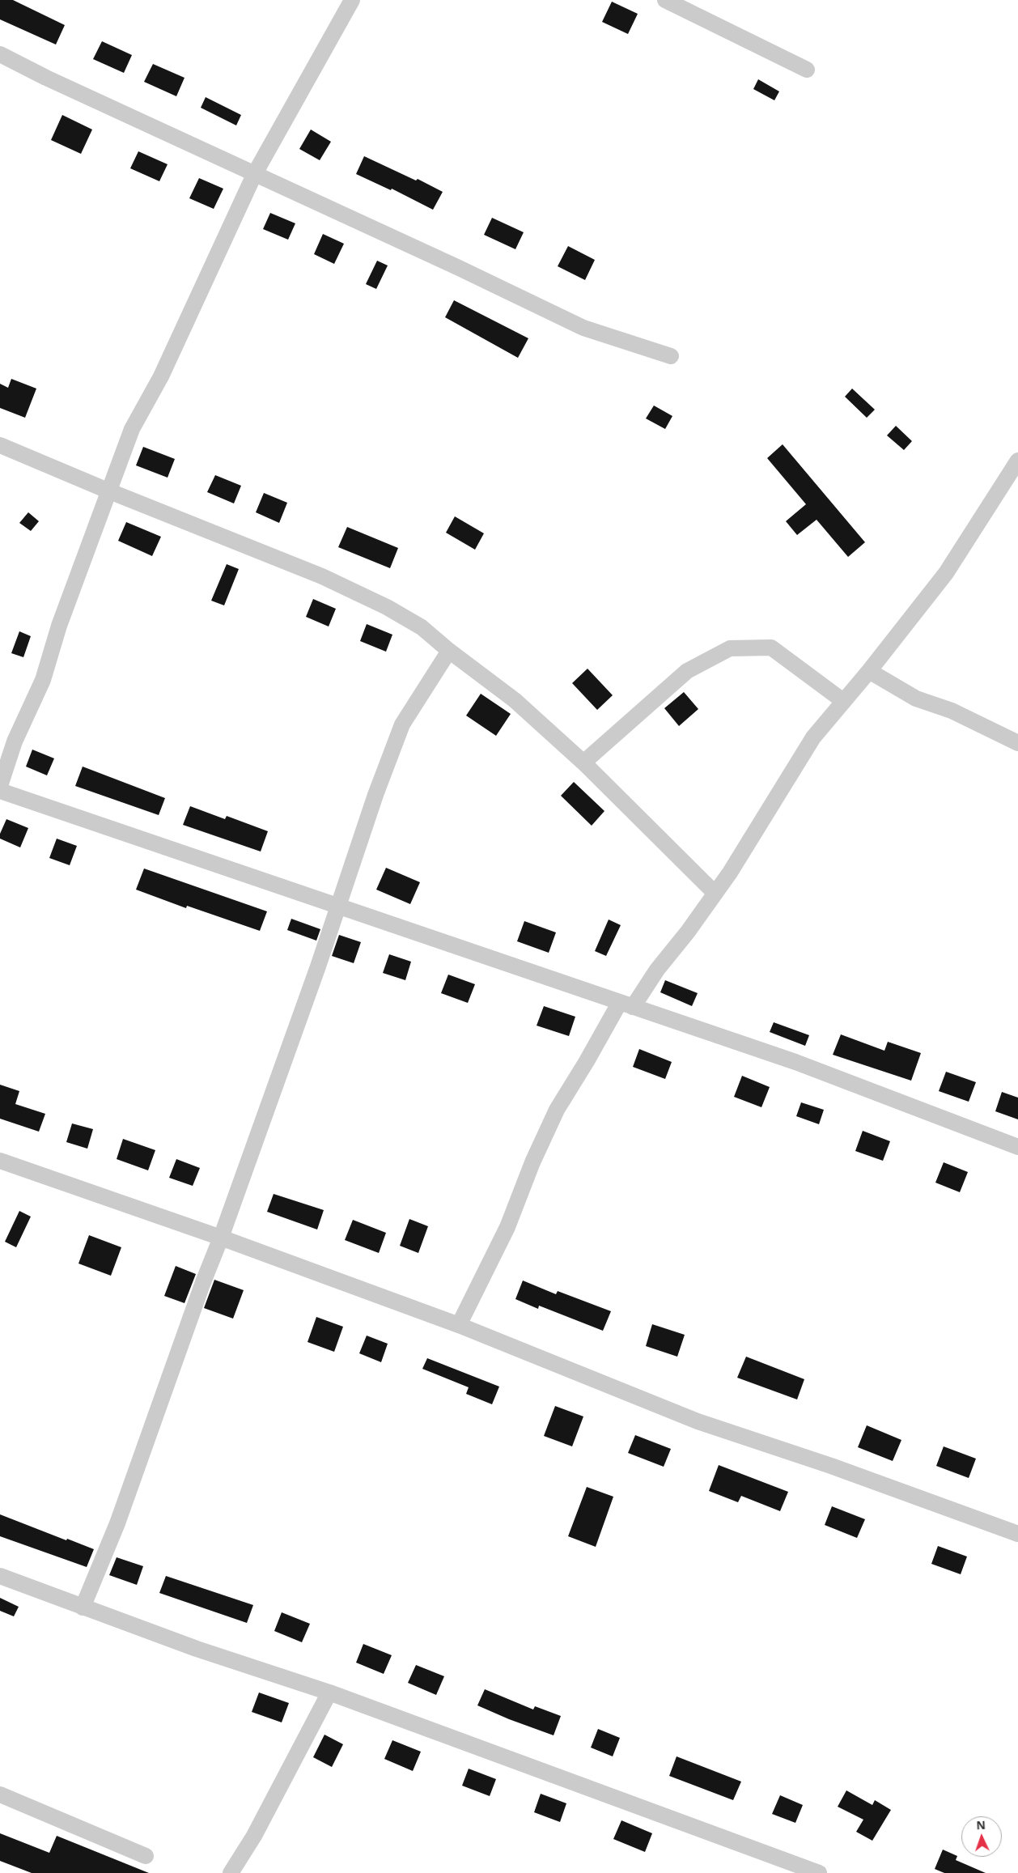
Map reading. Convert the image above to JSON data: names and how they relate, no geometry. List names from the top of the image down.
{
  "north": "top"
}
